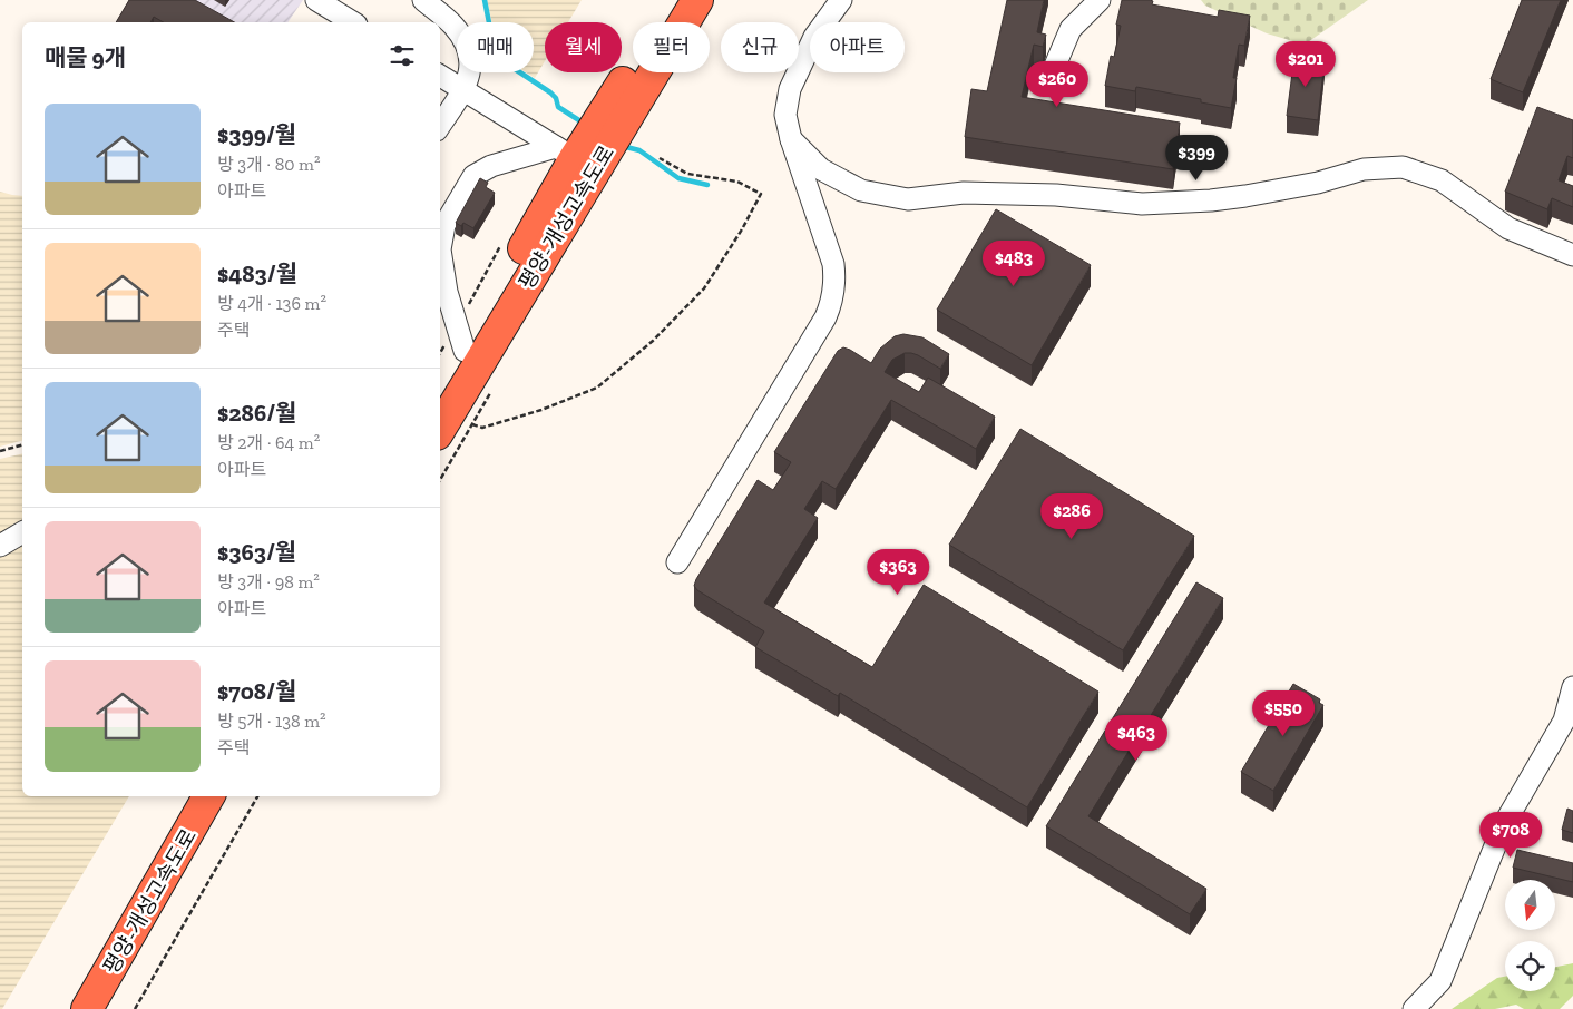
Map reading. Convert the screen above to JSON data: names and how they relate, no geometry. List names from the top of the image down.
{
  "streets": {
    "highway": ["평양-개성고속도로"]
  },
  "north": "bottom",
  "page": {
    "chip": [
      "매매",
      "월세",
      "필터",
      "신규",
      "아파트"
    ],
    "heading": "매물 9개",
    "price": [
      "$201",
      "$260",
      "$399",
      "$483",
      "$286",
      "$363",
      "$550",
      "$463",
      "$708"
    ],
    "list": [
      {
        "name": "$399/월",
        "note": "방 3개 · 80 m² · 아파트"
      },
      {
        "name": "$483/월",
        "note": "방 4개 · 136 m² · 주택"
      },
      {
        "name": "$286/월",
        "note": "방 2개 · 64 m² · 아파트"
      },
      {
        "name": "$363/월",
        "note": "방 3개 · 98 m² · 아파트"
      },
      {
        "name": "$708/월",
        "note": "방 5개 · 138 m² · 주택"
      }
    ]
  }
}
